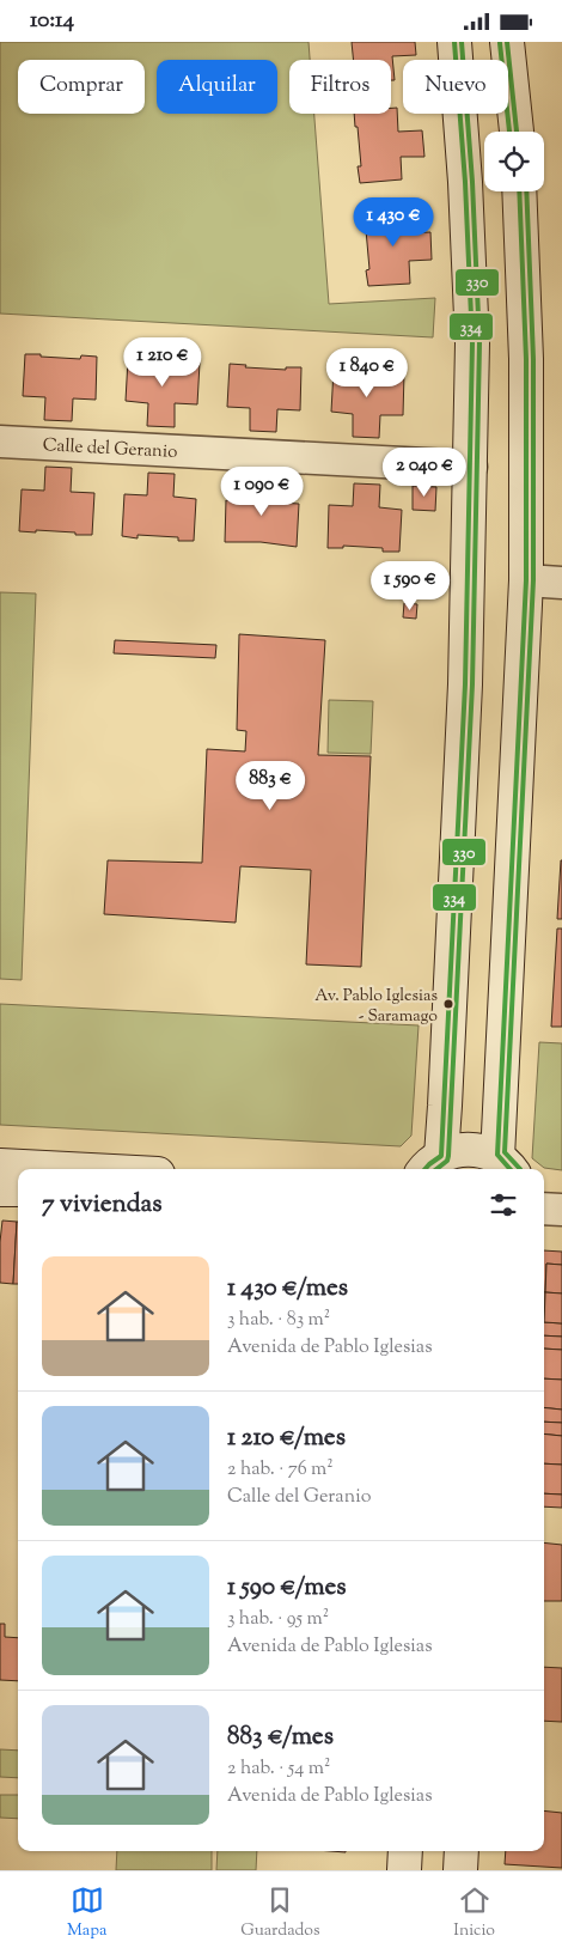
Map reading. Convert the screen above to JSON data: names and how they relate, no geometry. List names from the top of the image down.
{
  "streets": {
    "street": ["Calle del Geranio"]
  },
  "places": ["Av. Pablo Iglesias - Saramago"],
  "lines": ["transit line 334", "transit line 330"],
  "page": {
    "status": "10:14",
    "chip": [
      "Comprar",
      "Alquilar",
      "Filtros",
      "Nuevo"
    ],
    "price": [
      "1 430 €",
      "1 210 €",
      "1 840 €",
      "2 040 €",
      "1 090 €",
      "1 590 €",
      "883 €"
    ],
    "heading": "7 viviendas",
    "list": [
      {
        "name": "1 430 €/mes",
        "note": "3 hab. · 83 m² · Avenida de Pablo Iglesias"
      },
      {
        "name": "1 210 €/mes",
        "note": "2 hab. · 76 m² · Calle del Geranio"
      },
      {
        "name": "1 590 €/mes",
        "note": "3 hab. · 95 m² · Avenida de Pablo Iglesias"
      },
      {
        "name": "883 €/mes",
        "note": "2 hab. · 54 m² · Avenida de Pablo Iglesias"
      }
    ],
    "tabs": ["Mapa", "Guardados", "Inicio"]
  }
}
